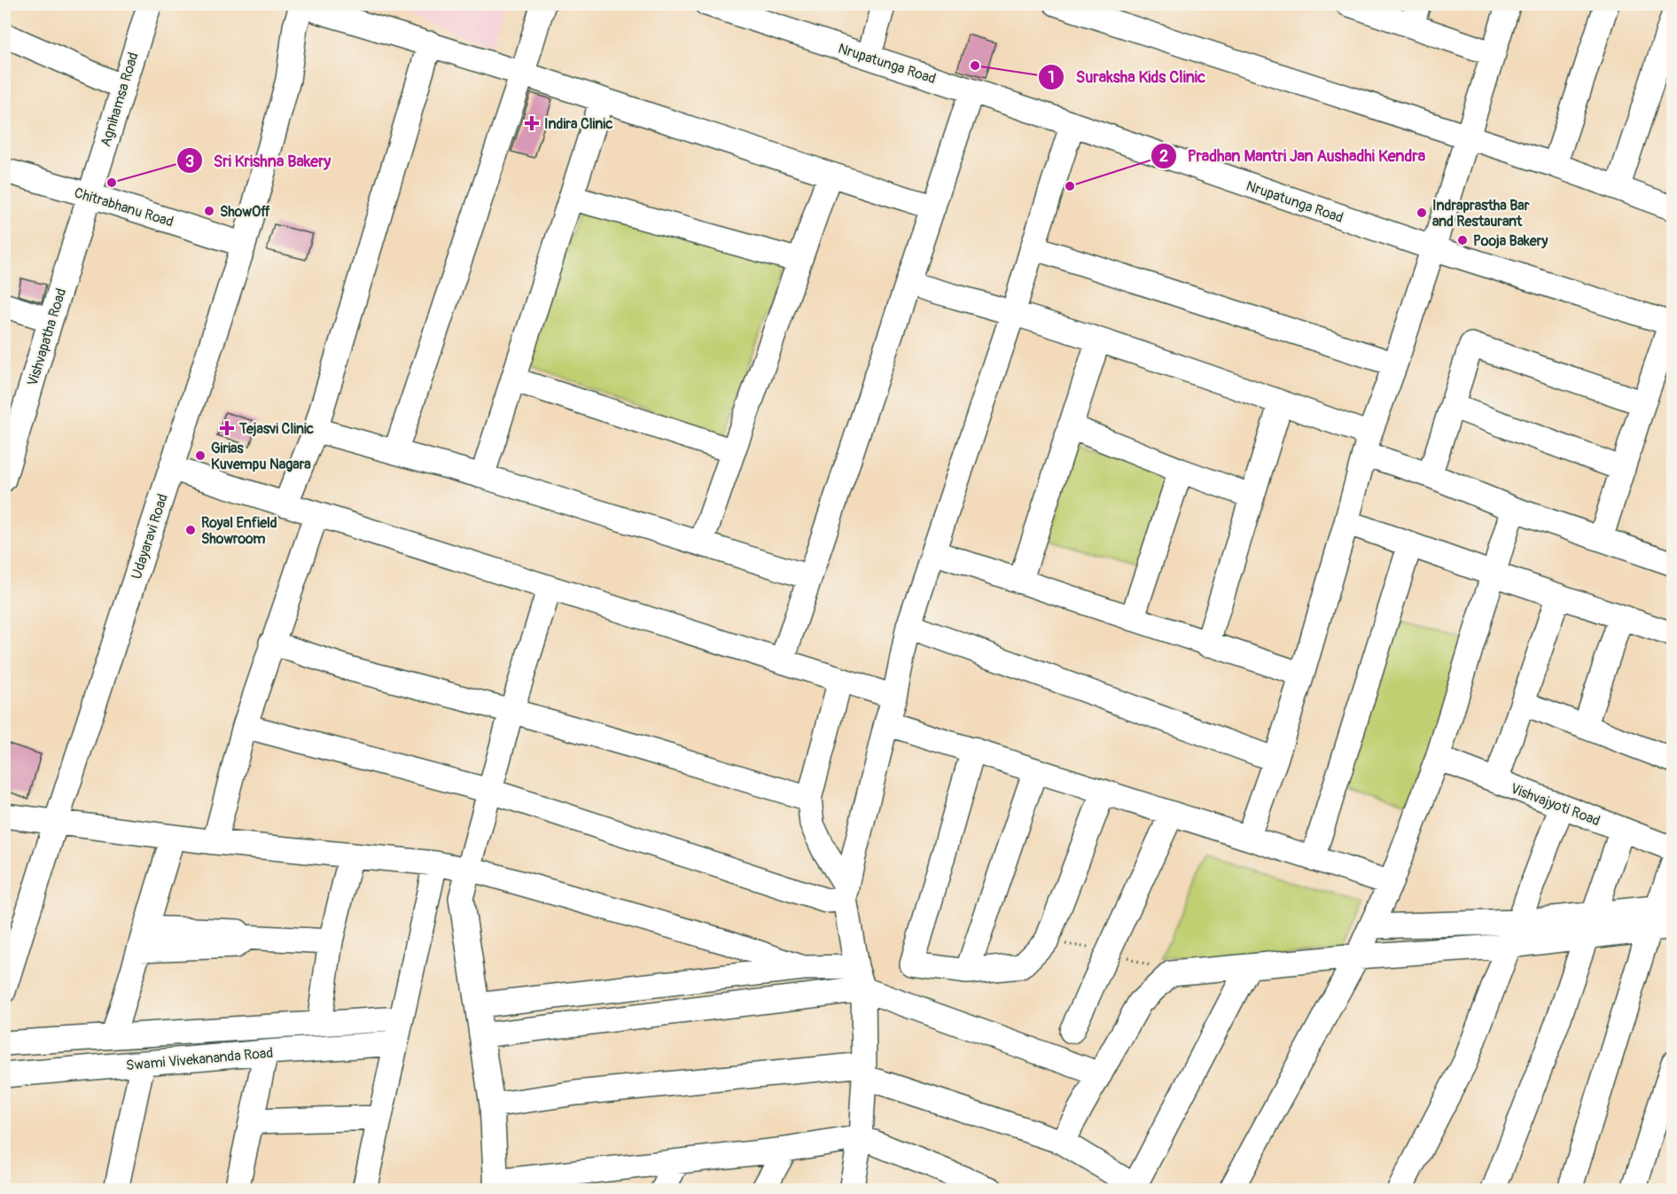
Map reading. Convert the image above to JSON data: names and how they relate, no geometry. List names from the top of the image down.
{
  "streets": {
    "street": [
      "Nrupatunga Road",
      "Agnihamsa Road",
      "Chitrabhanu Road",
      "Vishvapatha Road",
      "Udayaravi Road",
      "Vishvajyoti Road",
      "Swami Vivekananda Road"
    ]
  },
  "crossings": [
    ["Agnihamsa Road", "Chitrabhanu Road"],
    ["Agnihamsa Road", "Vishvapatha Road"],
    ["Chitrabhanu Road", "Vishvapatha Road"],
    ["Chitrabhanu Road", "Udayaravi Road"]
  ],
  "places": {
    "other": [
      "Suraksha Kids Clinic",
      "Sri Krishna Bakery",
      "Pradhan Mantri Jan Aushadhi Kendra",
      "ShowOff",
      "Indraprastha Bar and Restaurant",
      "Pooja Bakery",
      "Girias Kuvempu Nagara",
      "Royal Enfield Showroom"
    ],
    "health": ["Indira Clinic", "Tejasvi Clinic"]
  }
}
